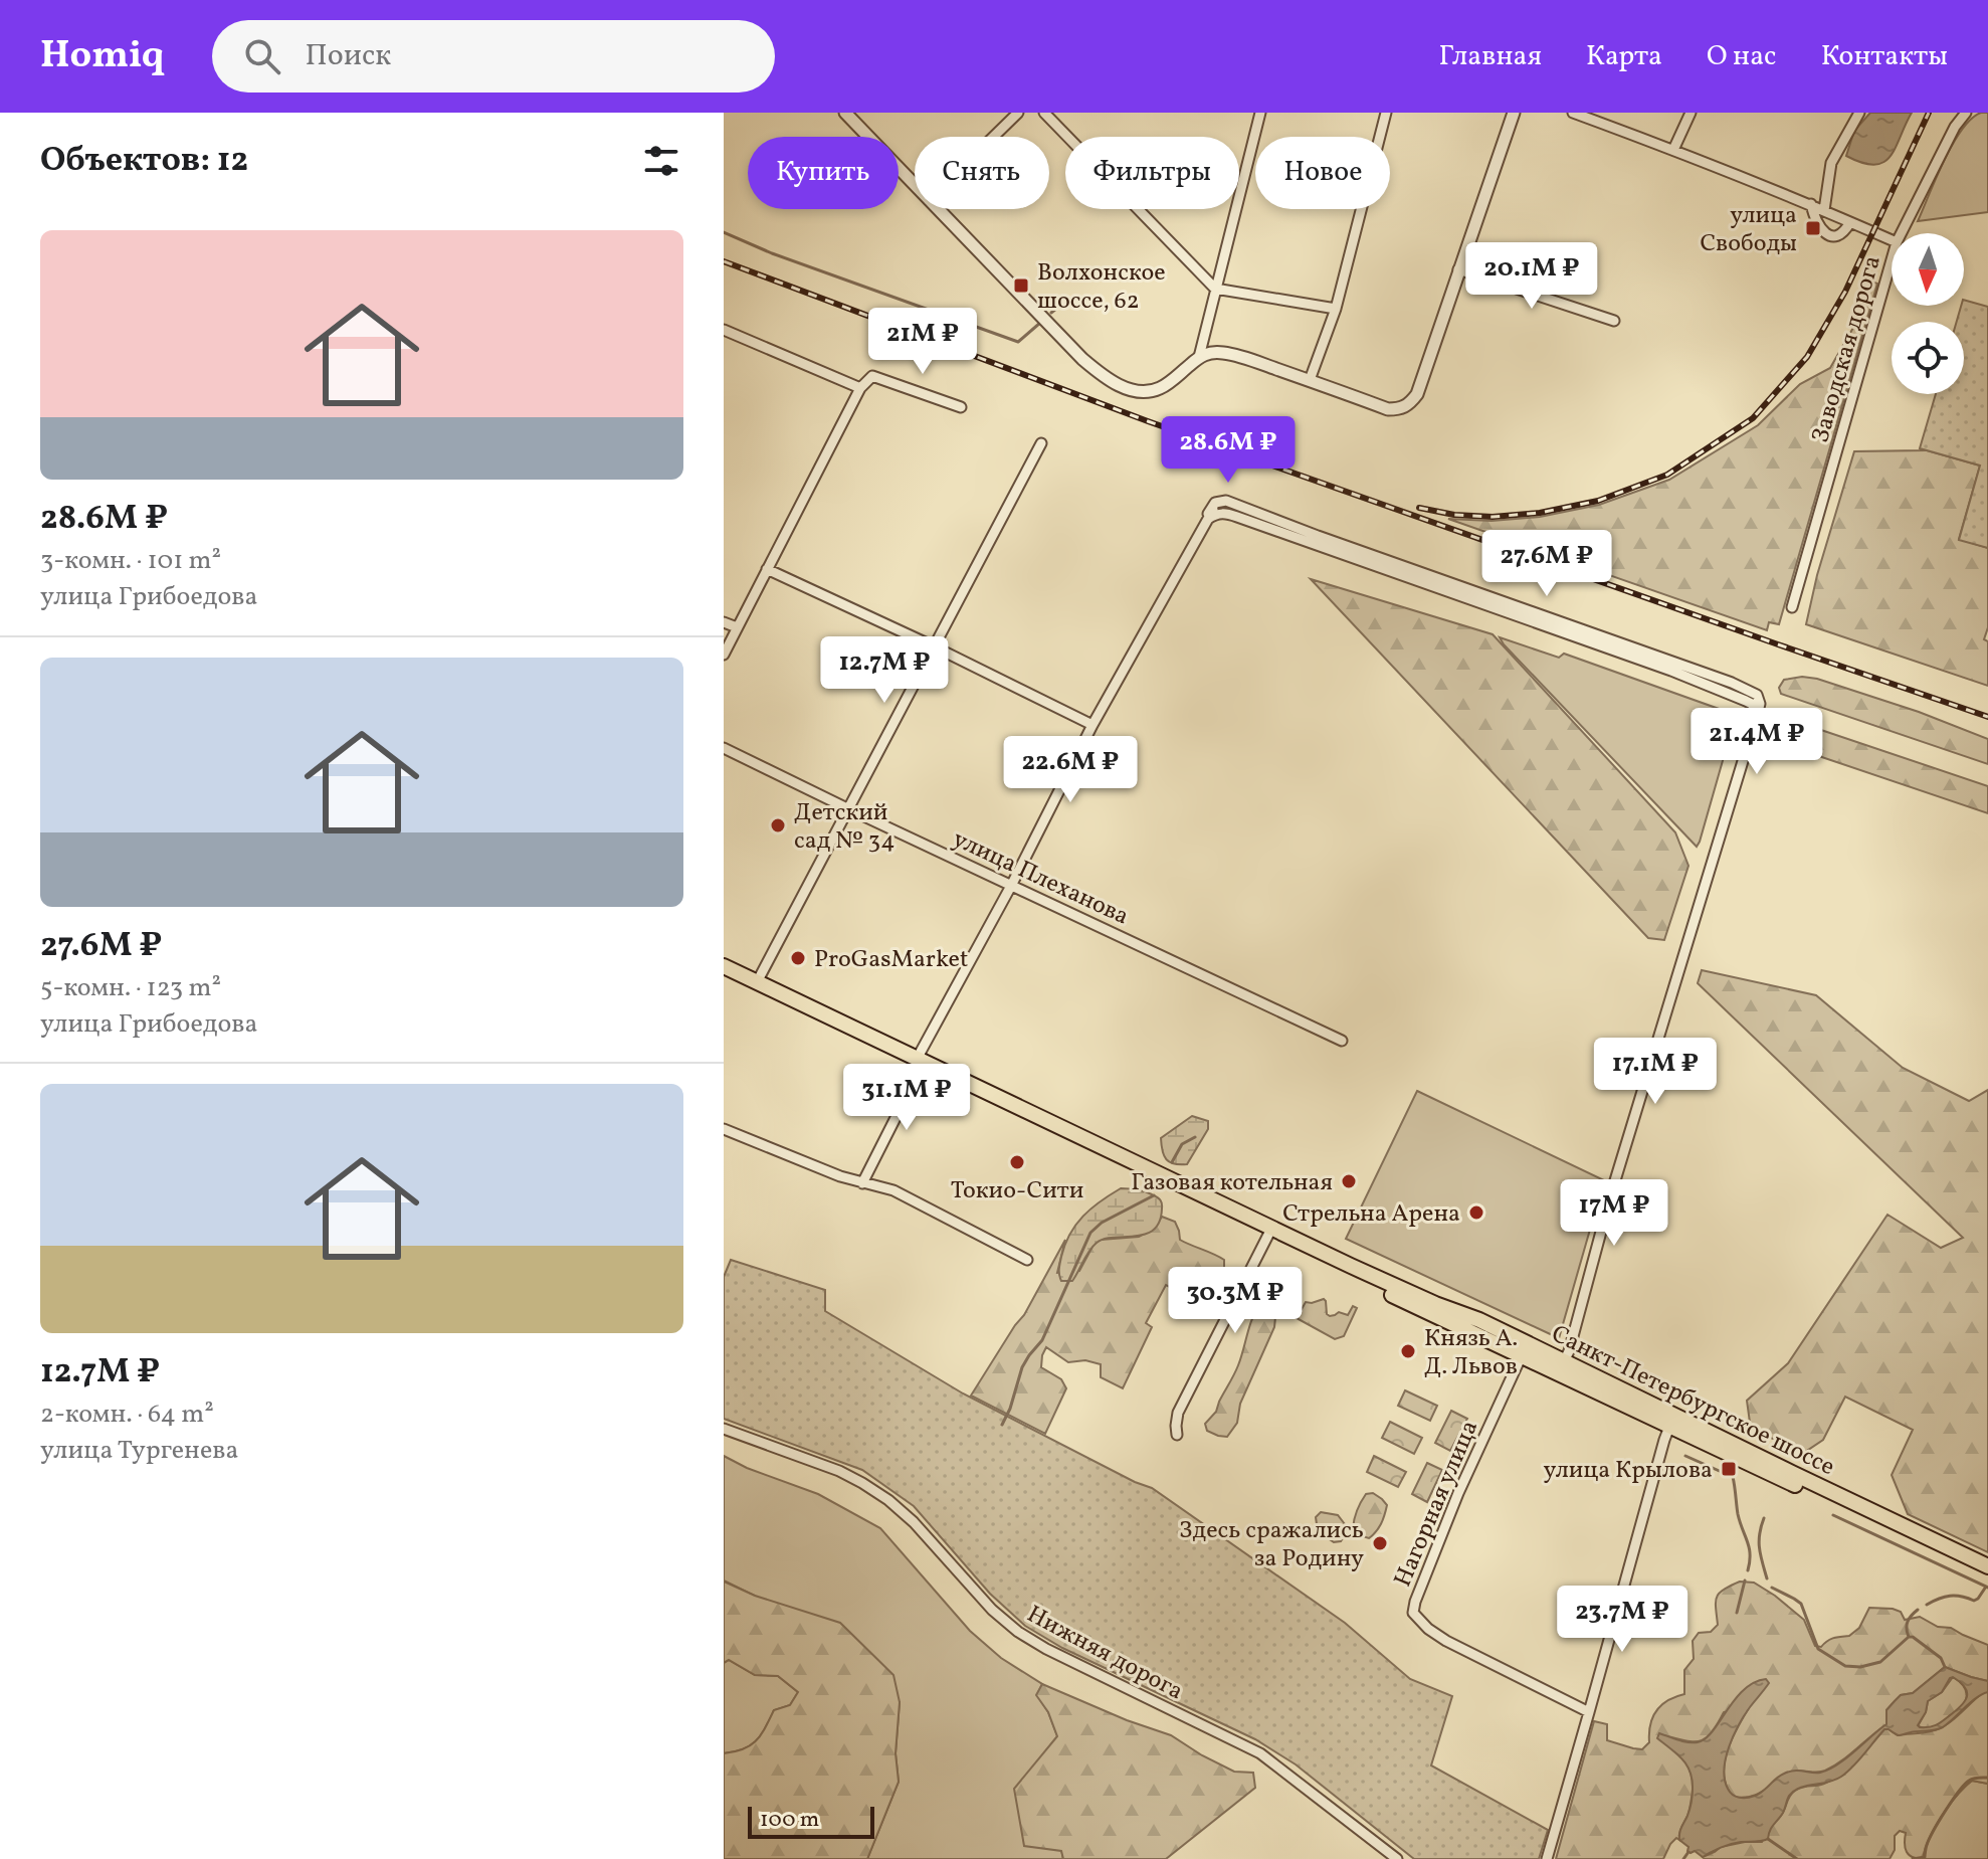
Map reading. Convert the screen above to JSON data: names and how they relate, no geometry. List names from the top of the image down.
{
  "streets": {
    "main road": ["Санкт-Петербургское шоссе"],
    "street": [
      "Заводская дорога",
      "улица Плеханова",
      "Нагорная улица",
      "Нижняя дорога"
    ]
  },
  "crossings": [
    ["Санкт-Петербургское шоссе", "Нагорная улица"]
  ],
  "places": {
    "transit": ["улица Свободы", "Волхонское шоссе, 62", "улица Крылова"],
    "other": [
      "Детский сад № 34",
      "ProGasMarket",
      "Токио-Сити",
      "Газовая котельная",
      "Стрельна Арена",
      "Князь А. Д. Львов",
      "Здесь сражались за Родину"
    ]
  },
  "scale_bar": "100 m",
  "north": "bottom",
  "page": {
    "header": "Homiq",
    "search": "Поиск",
    "nav": [
      "Главная",
      "Карта",
      "О нас",
      "Контакты"
    ],
    "heading": "Объектов: 12",
    "chip": [
      "Купить",
      "Снять",
      "Фильтры",
      "Новое"
    ],
    "list": [
      {
        "name": "28.6M ₽",
        "note": "3-комн. · 101 m² · улица Грибоедова"
      },
      {
        "name": "27.6M ₽",
        "note": "5-комн. · 123 m² · улица Грибоедова"
      },
      {
        "name": "12.7M ₽",
        "note": "2-комн. · 64 m² · улица Тургенева"
      }
    ],
    "price": [
      "20.1M ₽",
      "21M ₽",
      "28.6M ₽",
      "27.6M ₽",
      "12.7M ₽",
      "21.4M ₽",
      "22.6M ₽",
      "17.1M ₽",
      "31.1M ₽",
      "17M ₽",
      "30.3M ₽",
      "23.7M ₽"
    ],
    "scale": "100 m"
  }
}
